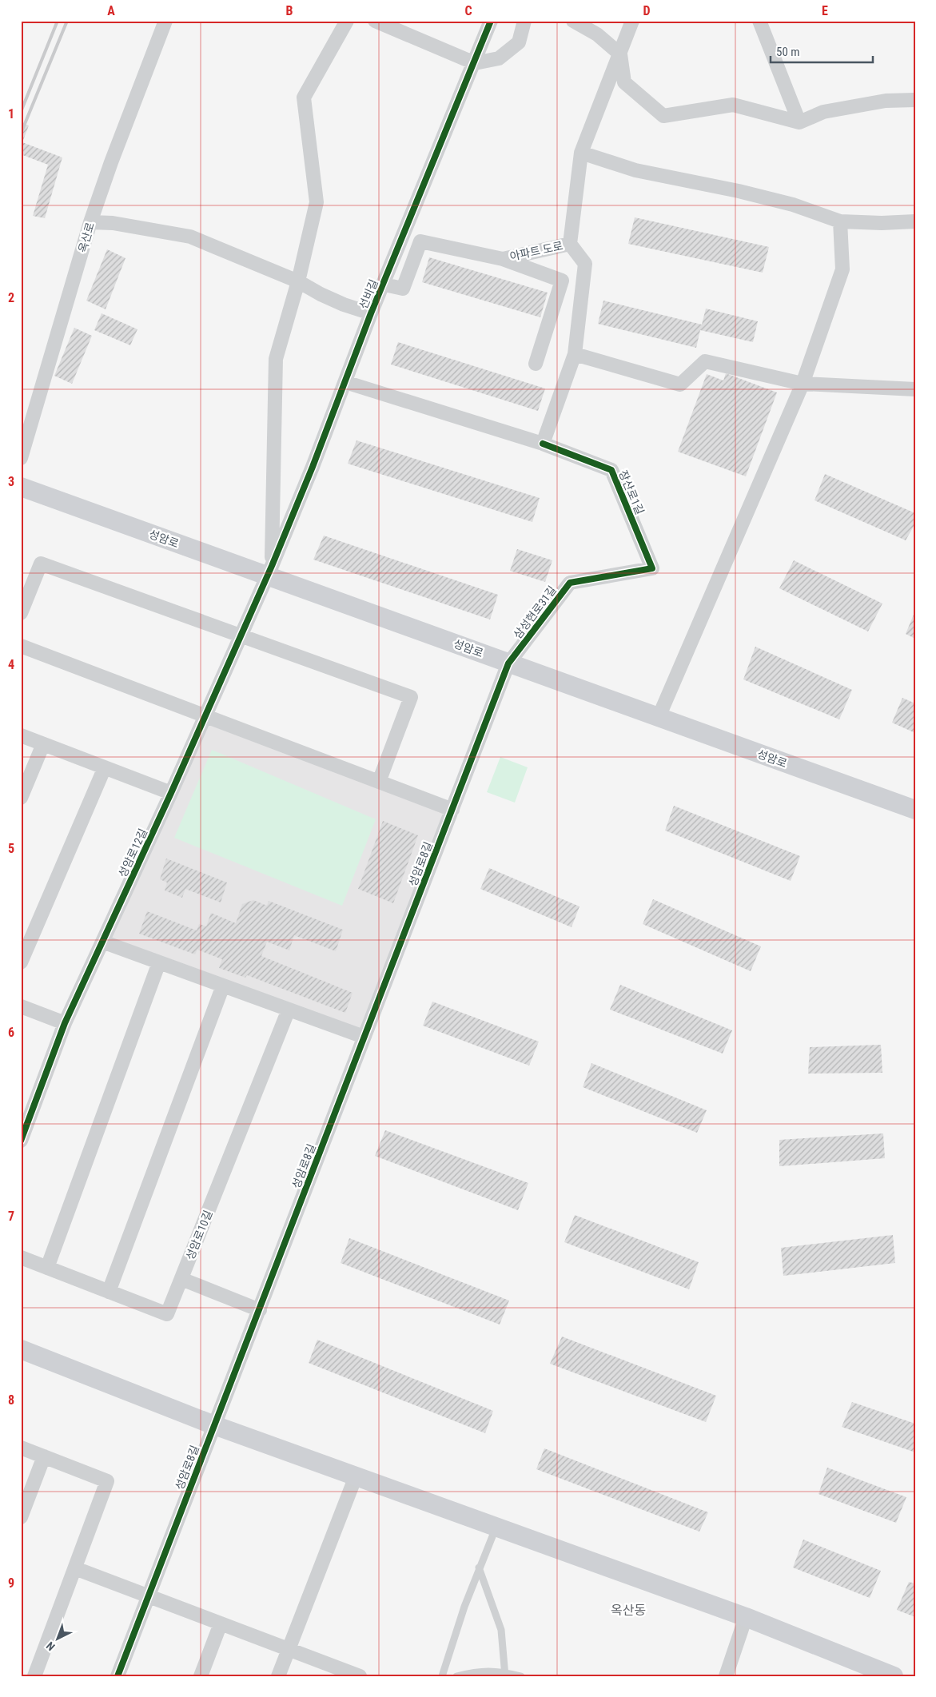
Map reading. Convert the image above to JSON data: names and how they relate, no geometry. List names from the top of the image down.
{
  "streets": {
    "street": [
      "옥산로",
      "아파트 도로",
      "선비길",
      "장산로1길",
      "성암로",
      "삼성현로31길",
      "성암로12길",
      "성암로8길",
      "성암로10길"
    ]
  },
  "crossings": [
    ["선비길", "장산로1길"],
    ["선비길", "성암로"],
    ["선비길", "성암로12길"],
    ["장산로1길", "삼성현로31길"],
    ["성암로", "삼성현로31길"],
    ["성암로", "성암로12길"],
    ["성암로", "성암로8길"],
    ["삼성현로31길", "성암로8길"]
  ],
  "districts": ["옥산동"],
  "scale_bar": "50 m",
  "north": "bottom left",
  "grid": {
    "columns": [
      "A",
      "B",
      "C",
      "D",
      "E"
    ],
    "rows": [
      "1",
      "2",
      "3",
      "4",
      "5",
      "6",
      "7",
      "8",
      "9"
    ]
  }
}
